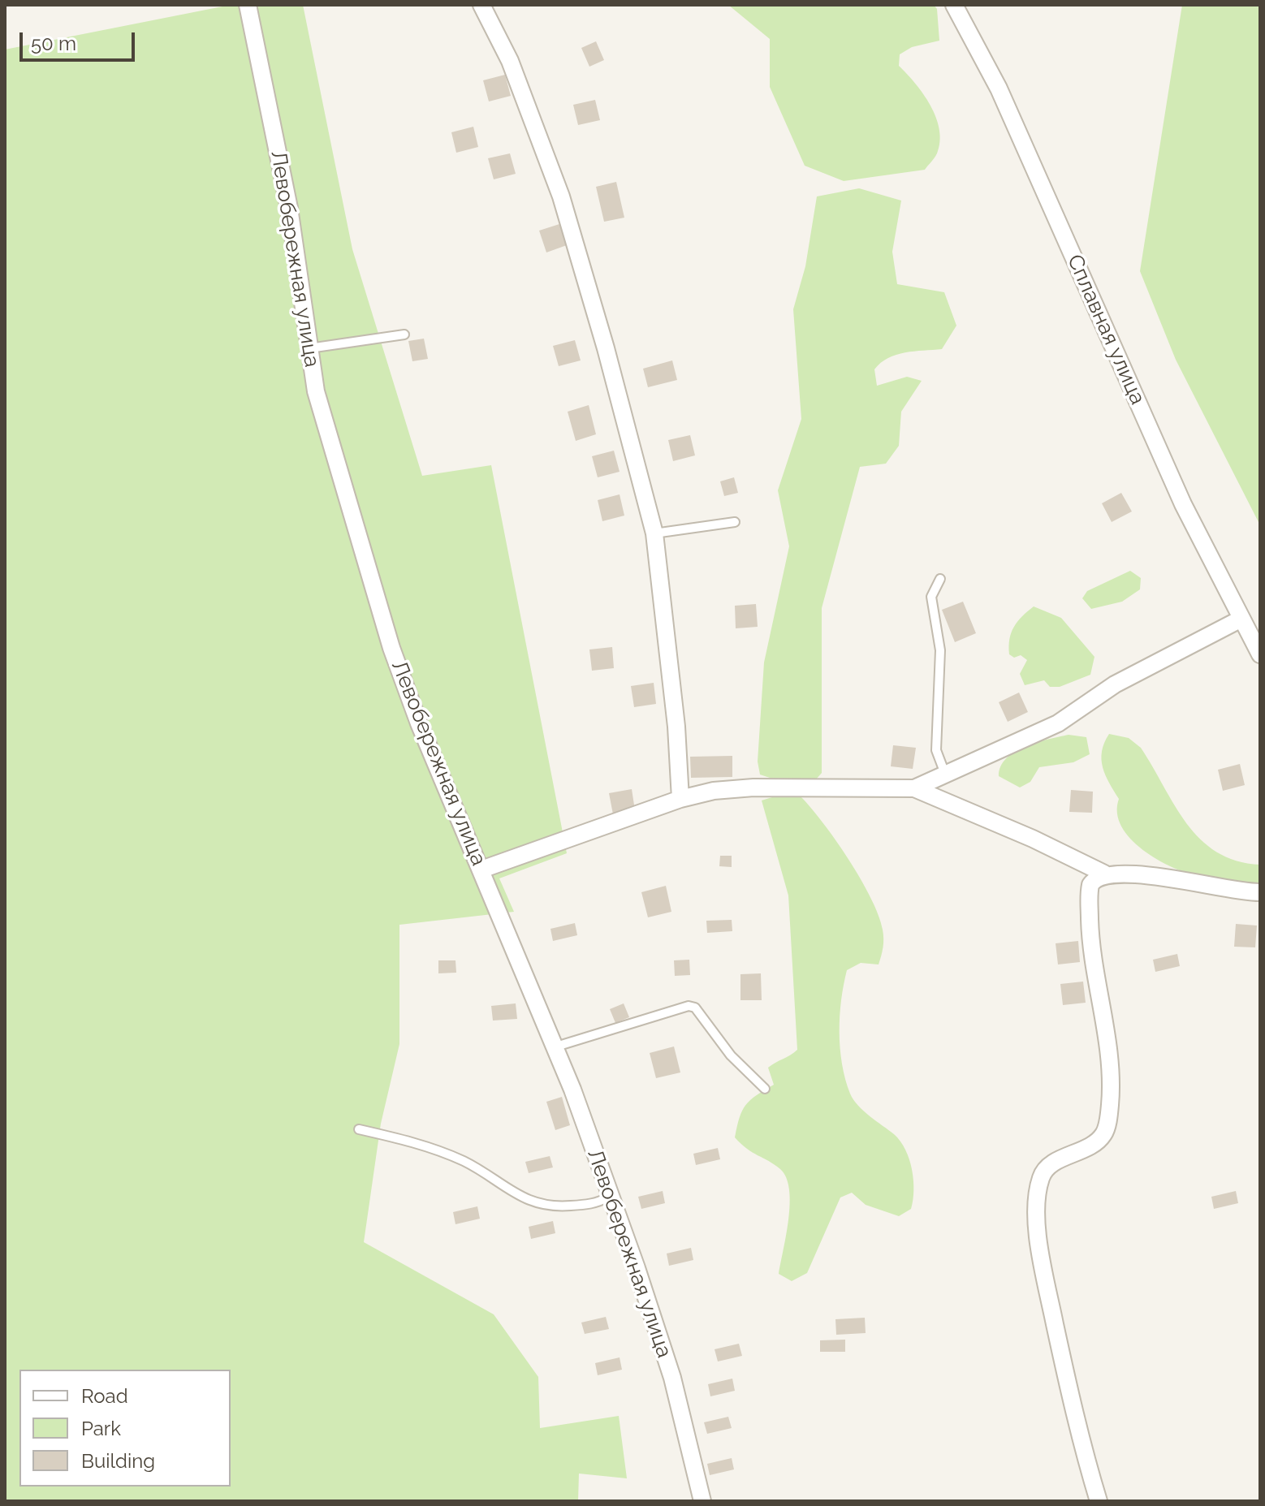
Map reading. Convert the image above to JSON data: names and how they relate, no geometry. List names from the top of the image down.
{
  "streets": {
    "street": ["Левобережная улица", "Сплавная улица"]
  },
  "legend": ["Road", "Park", "Building"],
  "scale_bar": "50 m"
}
